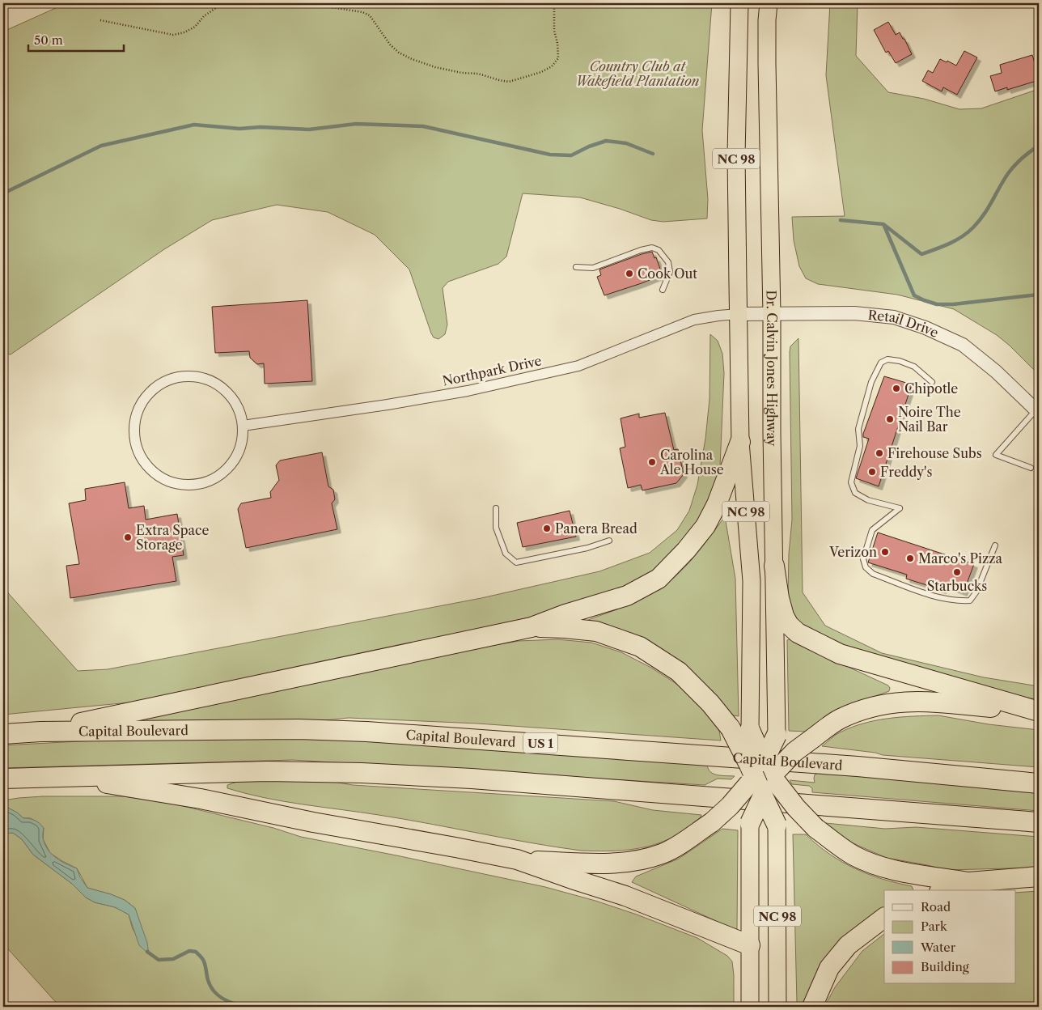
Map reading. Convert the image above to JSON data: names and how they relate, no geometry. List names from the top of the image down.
{
  "streets": {
    "highway": [
      "NC 98",
      "Dr. Calvin Jones Highway",
      "Capital Boulevard",
      "US 1"
    ],
    "street": ["Retail Drive", "Northpark Drive"]
  },
  "crossings": [
    ["NC 98", "Retail Drive"],
    ["NC 98", "Northpark Drive"],
    ["Retail Drive", "Dr. Calvin Jones Highway"],
    ["Retail Drive", "Northpark Drive"]
  ],
  "parks": ["Country Club at Wakefield Plantation"],
  "places": [
    "Cook Out",
    "Chipotle",
    "Noire The Nail Bar",
    "Firehouse Subs",
    "Carolina Ale House",
    "Freddy's",
    "Panera Bread",
    "Extra Space Storage",
    "Verizon",
    "Marco's Pizza",
    "Starbucks"
  ],
  "legend": [
    "Road",
    "Park",
    "Water",
    "Building"
  ],
  "scale_bar": "50 m"
}
